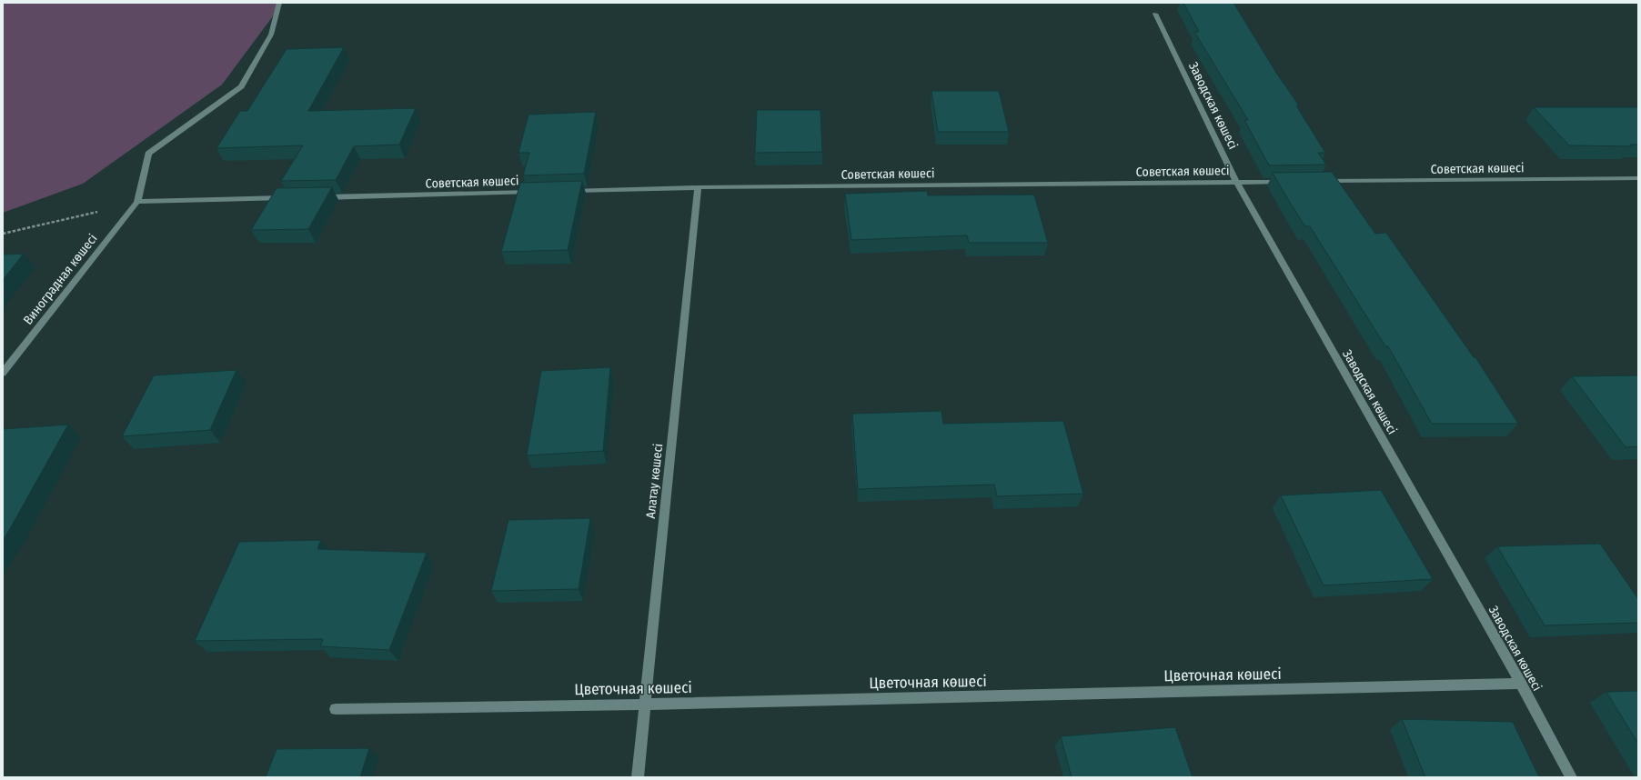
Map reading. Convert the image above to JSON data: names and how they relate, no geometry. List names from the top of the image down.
{
  "streets": {
    "street": [
      "Заводская көшесі",
      "Советская көшесі",
      "Виноградная көшесі",
      "Алатау көшесі",
      "Цветочная көшесі"
    ]
  },
  "crossings": [
    ["Заводская көшесі", "Советская көшесі"],
    ["Заводская көшесі", "Цветочная көшесі"],
    ["Советская көшесі", "Алатау көшесі"],
    ["Алатау көшесі", "Цветочная көшесі"]
  ]
}
